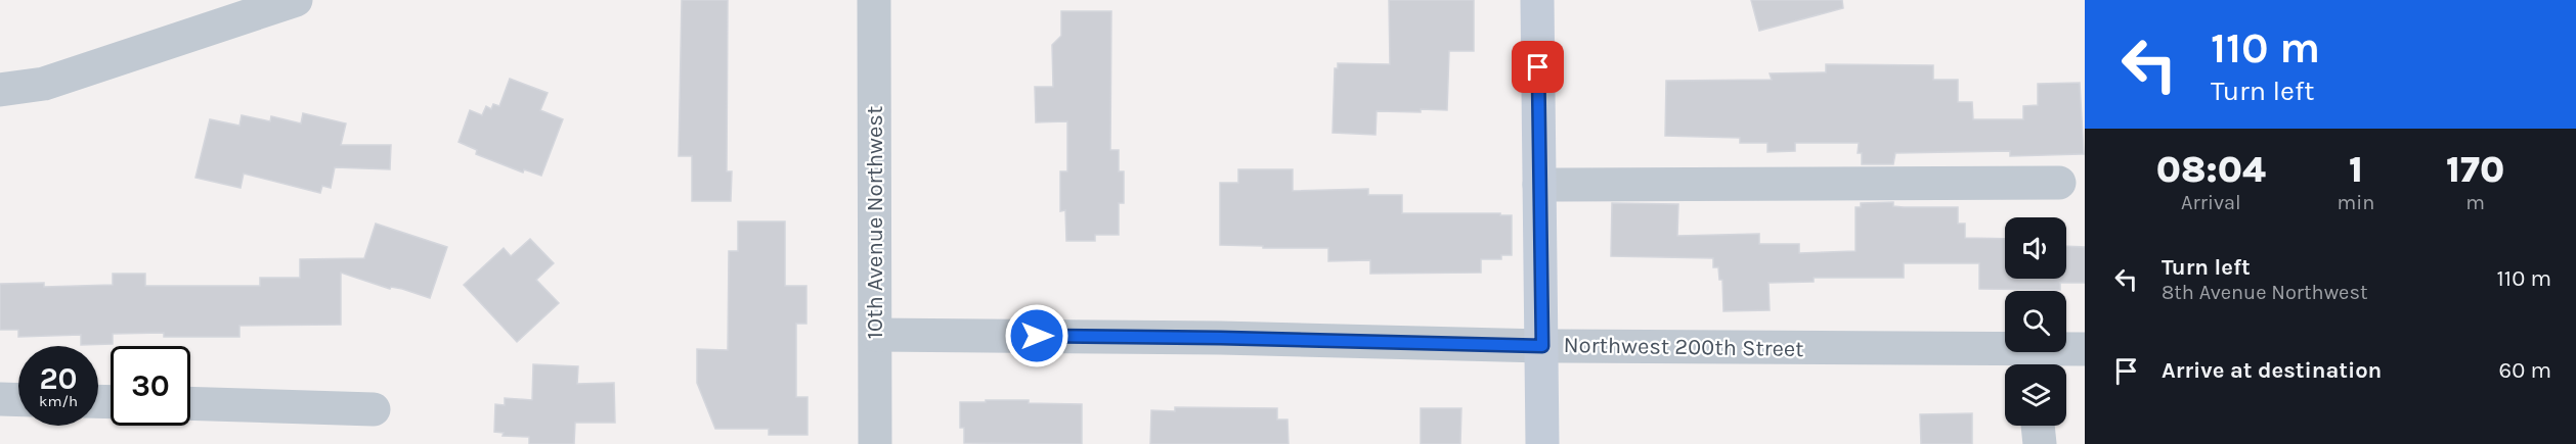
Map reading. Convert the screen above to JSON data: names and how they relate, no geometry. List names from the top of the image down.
{
  "streets": {
    "street": ["10th Avenue Northwest", "Northwest 200th Street"]
  },
  "crossings": [
    ["10th Avenue Northwest", "Northwest 200th Street"]
  ],
  "page": {
    "turn": ["110 m", "Turn left"],
    "eta": [
      "08:04",
      "Arrival",
      "1",
      "min",
      "170",
      "m"
    ],
    "list": [
      {
        "name": "Turn left",
        "note": "8th Avenue Northwest",
        "value": "110 m"
      },
      {
        "name": "Arrive at destination",
        "value": "60 m"
      }
    ],
    "speed": "20 km/h",
    "limit": "30"
  }
}
